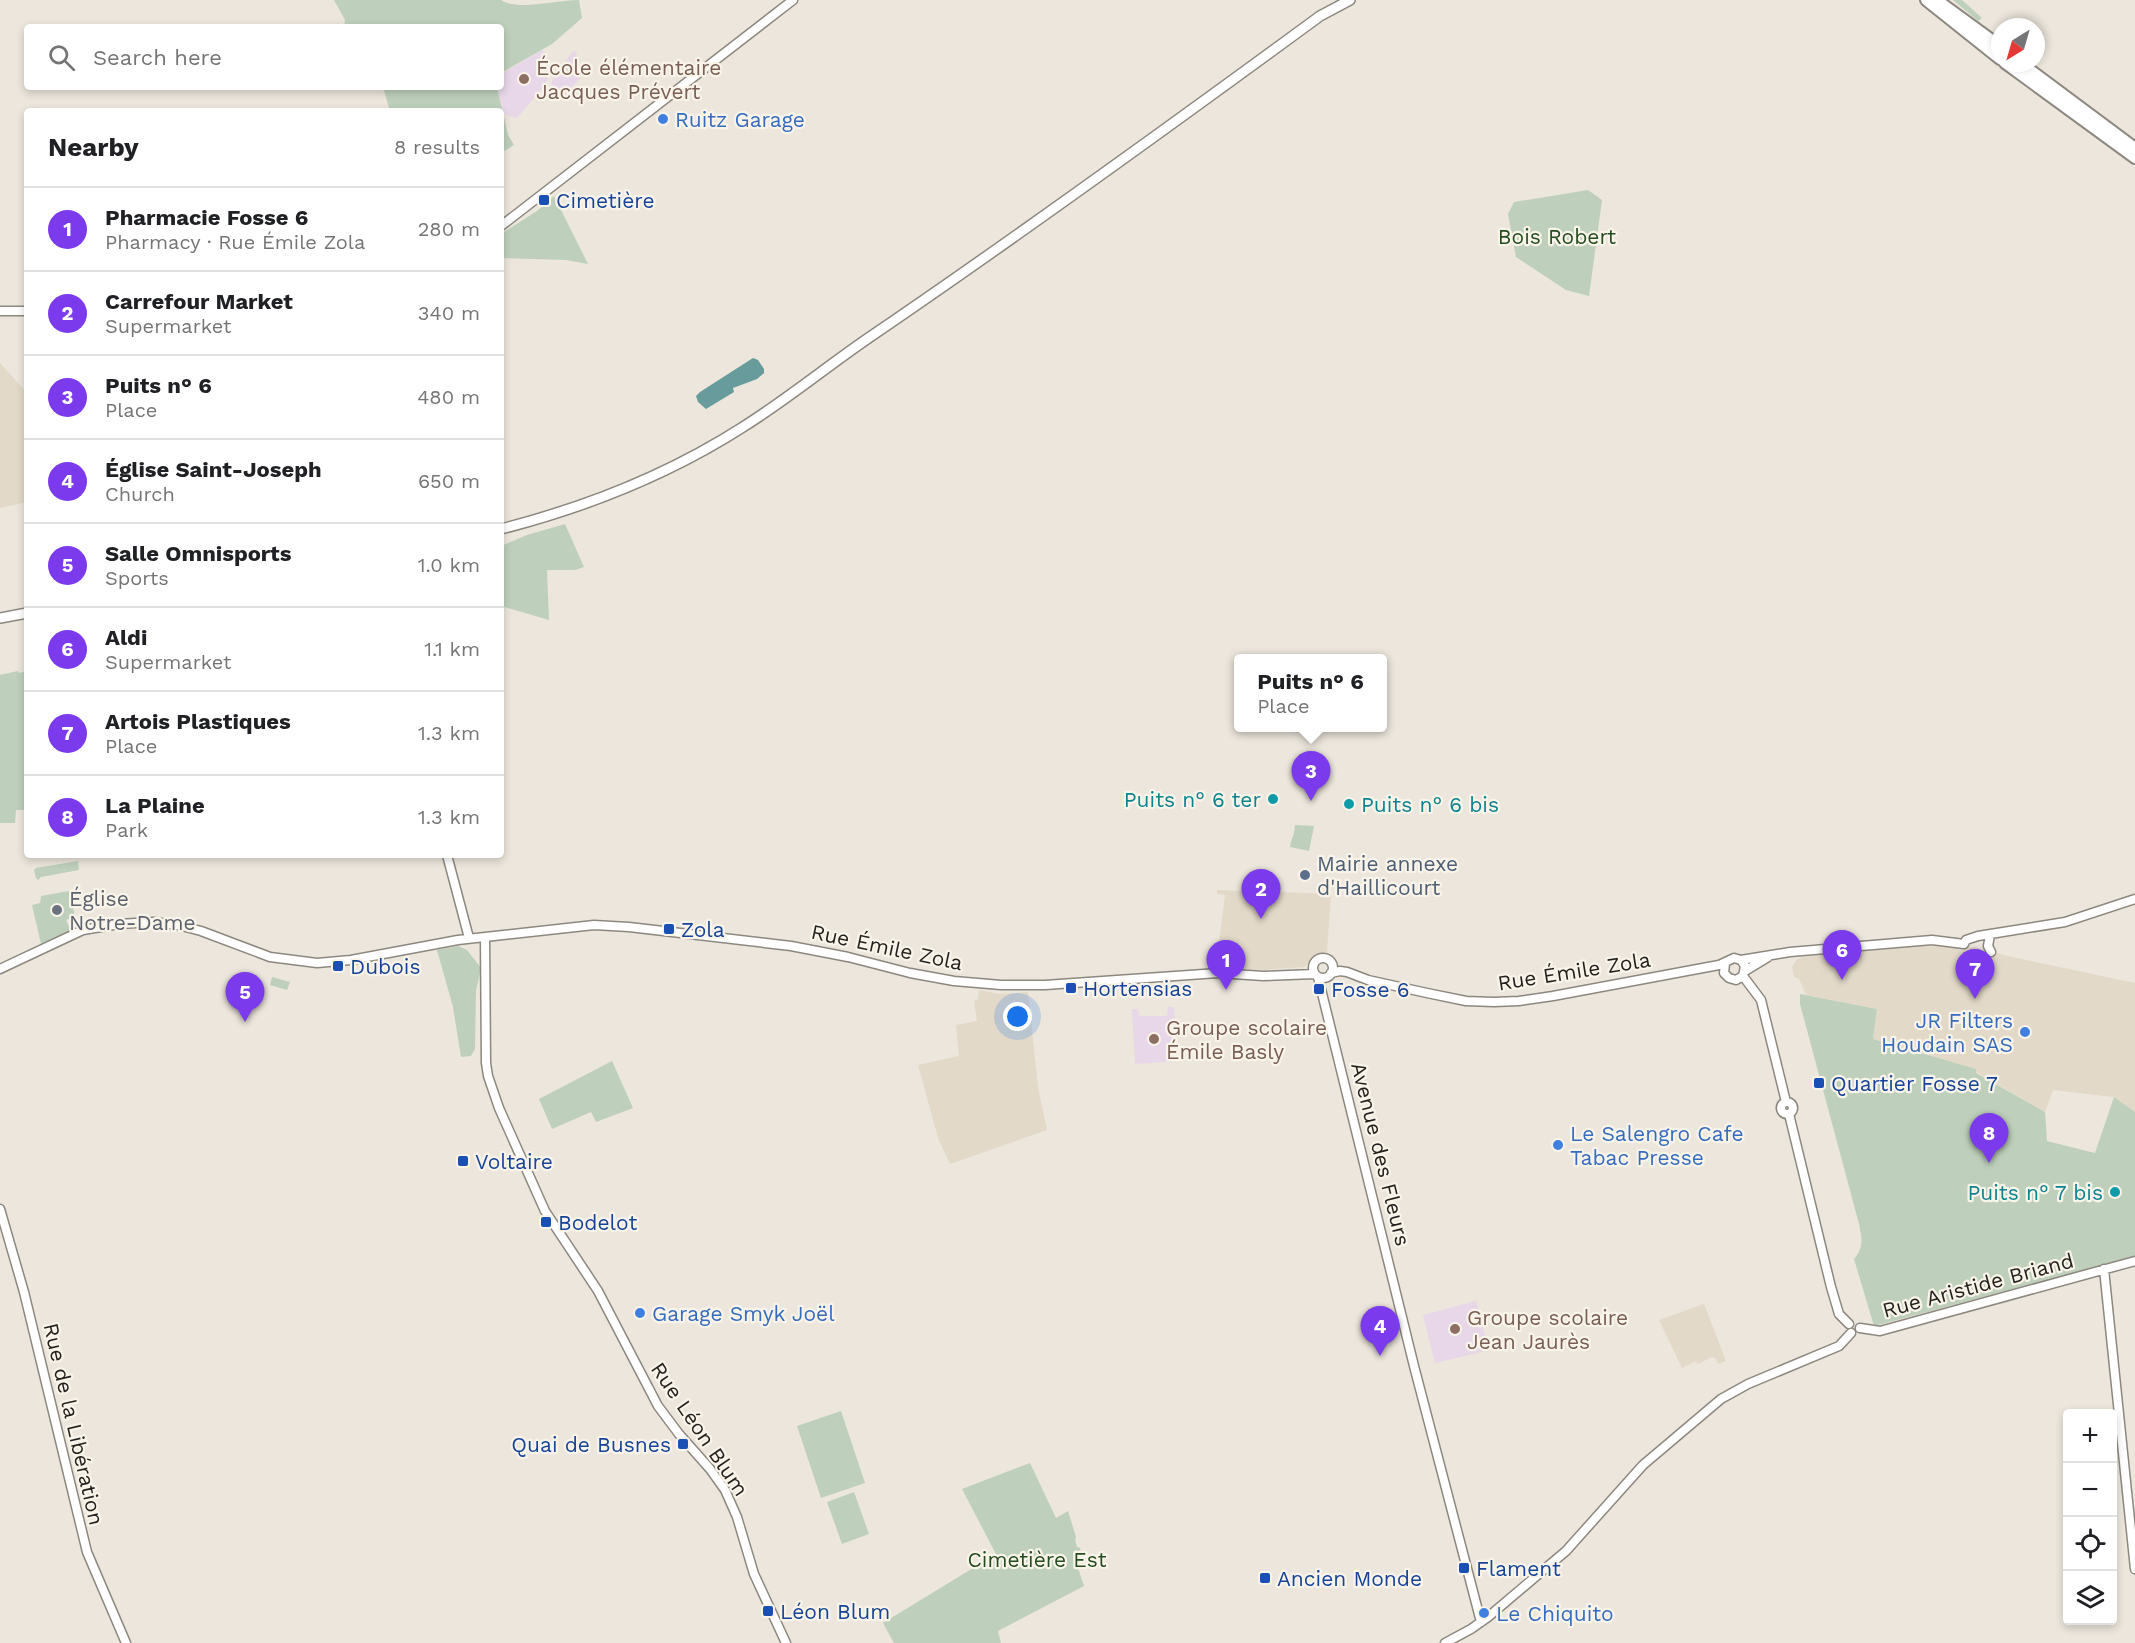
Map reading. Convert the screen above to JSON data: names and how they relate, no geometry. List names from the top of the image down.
{
  "streets": {
    "street": [
      "Rue Émile Zola",
      "Avenue des Fleurs",
      "Rue Aristide Briand",
      "Rue de la Libération",
      "Rue Léon Blum"
    ]
  },
  "crossings": [
    ["Rue Émile Zola", "Avenue des Fleurs"],
    ["Rue Émile Zola", "Rue Léon Blum"]
  ],
  "parks": ["Bois Robert", "Cimetière Est"],
  "places": {
    "other": [
      "École élémentaire Jacques Prévert",
      "Ruitz Garage",
      "Puits n° 6 ter",
      "Puits n° 6 bis",
      "Mairie annexe d'Haillicourt",
      "Église Notre-Dame",
      "JR Filters Houdain SAS",
      "Groupe scolaire Émile Basly",
      "Le Salengro Cafe Tabac Presse",
      "Puits n° 7 bis",
      "Garage Smyk Joël",
      "Groupe scolaire Jean Jaurès",
      "Le Chiquito"
    ],
    "transit": [
      "Cimetière",
      "Zola",
      "Dubois",
      "Hortensias",
      "Fosse 6",
      "Quartier Fosse 7",
      "Voltaire",
      "Bodelot",
      "Quai de Busnes",
      "Flament",
      "Ancien Monde",
      "Léon Blum"
    ]
  },
  "north": "bottom left",
  "page": {
    "search": "Search here",
    "heading": ["Nearby", "8 results"],
    "list": [
      {
        "mark": "1",
        "name": "Pharmacie Fosse 6",
        "note": "Pharmacy · Rue Émile Zola",
        "value": "280 m"
      },
      {
        "mark": "2",
        "name": "Carrefour Market",
        "note": "Supermarket",
        "value": "340 m"
      },
      {
        "mark": "3",
        "name": "Puits n° 6",
        "note": "Place",
        "value": "480 m"
      },
      {
        "mark": "4",
        "name": "Église Saint-Joseph",
        "note": "Church",
        "value": "650 m"
      },
      {
        "mark": "5",
        "name": "Salle Omnisports",
        "note": "Sports",
        "value": "1.0 km"
      },
      {
        "mark": "6",
        "name": "Aldi",
        "note": "Supermarket",
        "value": "1.1 km"
      },
      {
        "mark": "7",
        "name": "Artois Plastiques",
        "note": "Place",
        "value": "1.3 km"
      },
      {
        "mark": "8",
        "name": "La Plaine",
        "note": "Park",
        "value": "1.3 km"
      }
    ],
    "popup": ["Puits n° 6", "Place"],
    "pins": [
      "3",
      "2",
      "6",
      "1",
      "7",
      "5",
      "8",
      "4"
    ],
    "map_buttons": ["+", "−"]
  }
}
